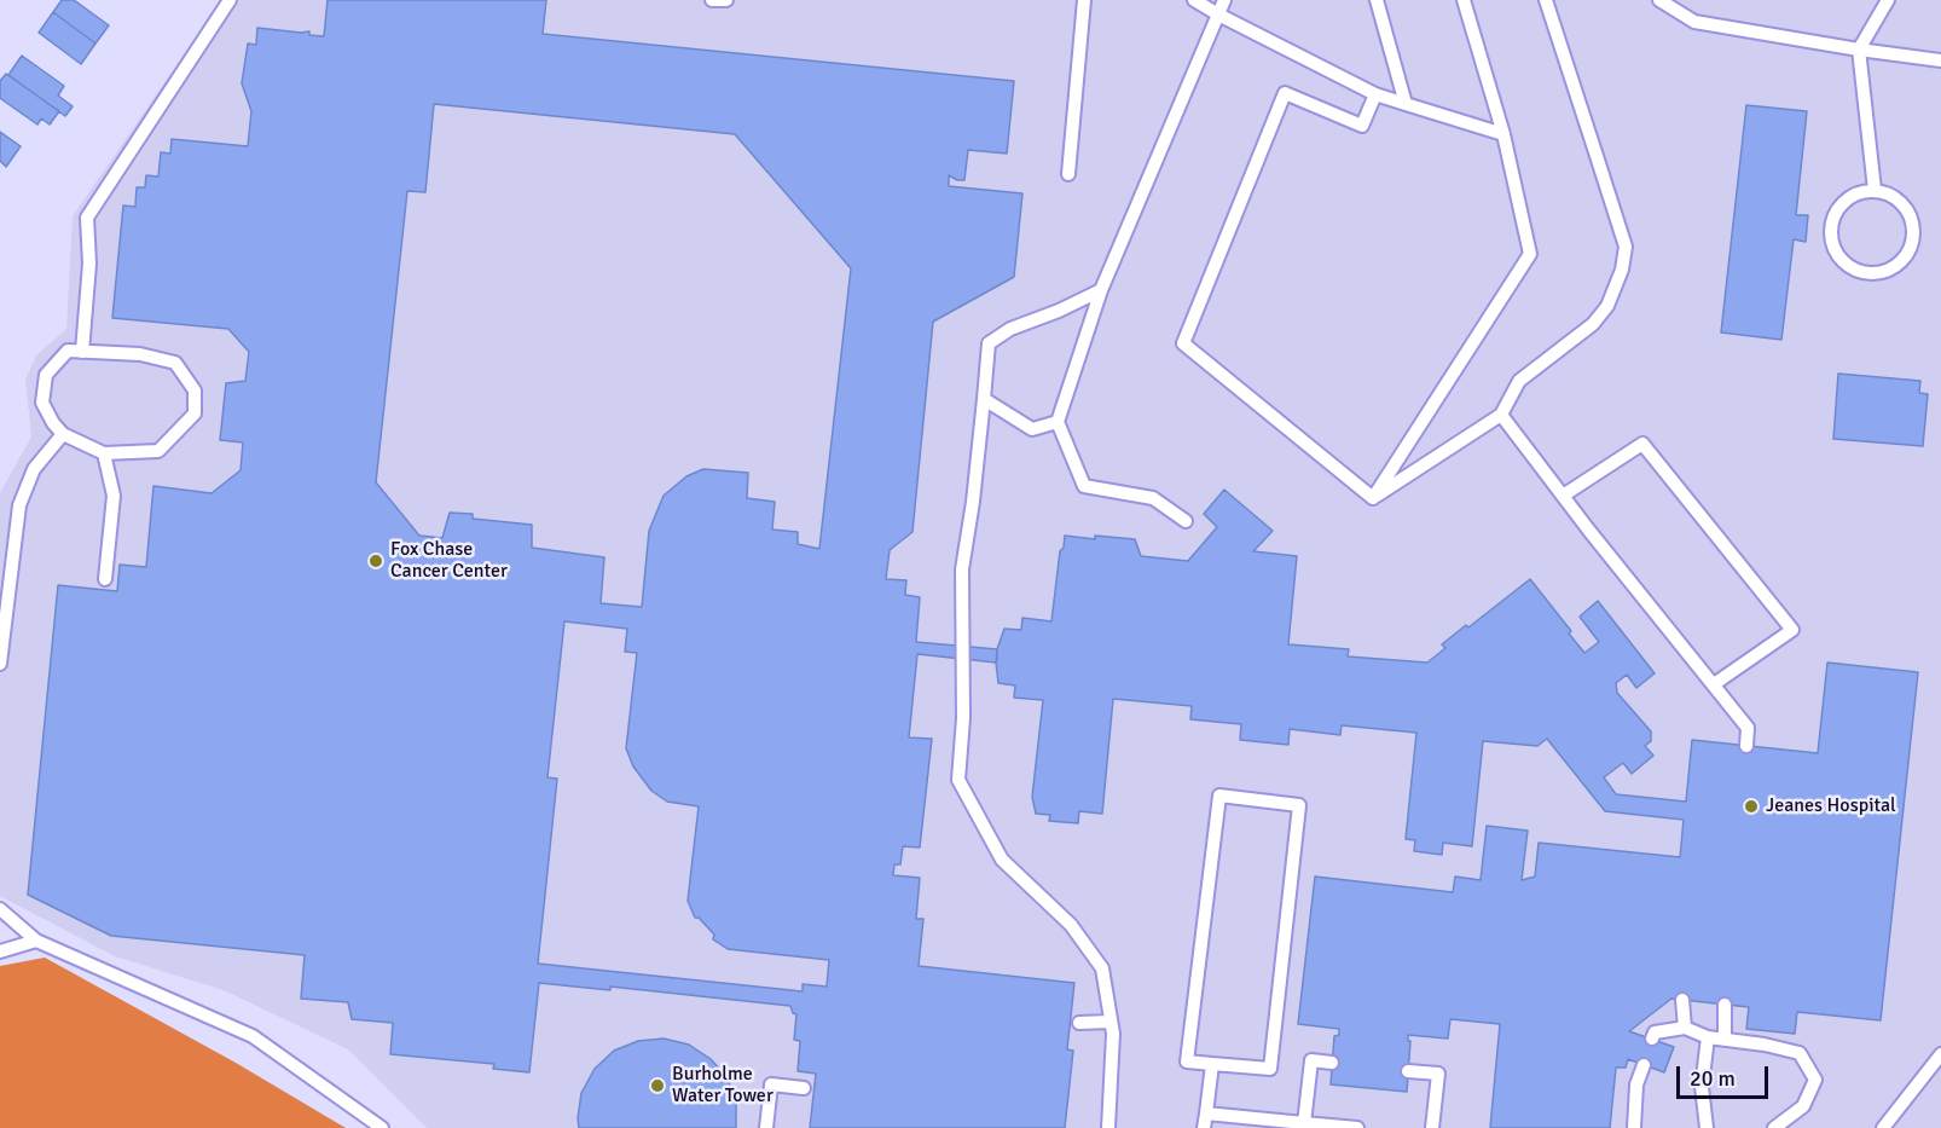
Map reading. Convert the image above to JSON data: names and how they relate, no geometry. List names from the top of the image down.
{
  "places": ["Fox Chase Cancer Center", "Jeanes Hospital", "Burholme Water Tower"],
  "scale_bar": "20 m"
}
